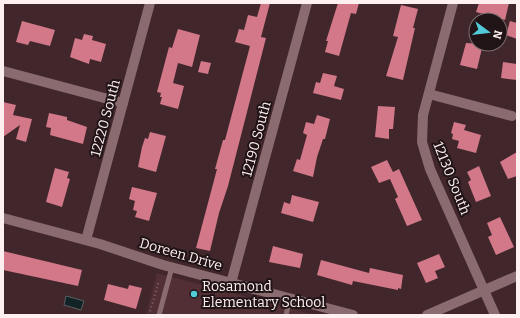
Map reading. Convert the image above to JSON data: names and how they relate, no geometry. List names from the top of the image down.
{
  "streets": {
    "street": [
      "12220 South",
      "12190 South",
      "12130 South",
      "Doreen Drive"
    ]
  },
  "crossings": [
    ["12220 South", "Doreen Drive"],
    ["12190 South", "Doreen Drive"]
  ],
  "places": ["Rosamond Elementary School"],
  "north": "right"
}
